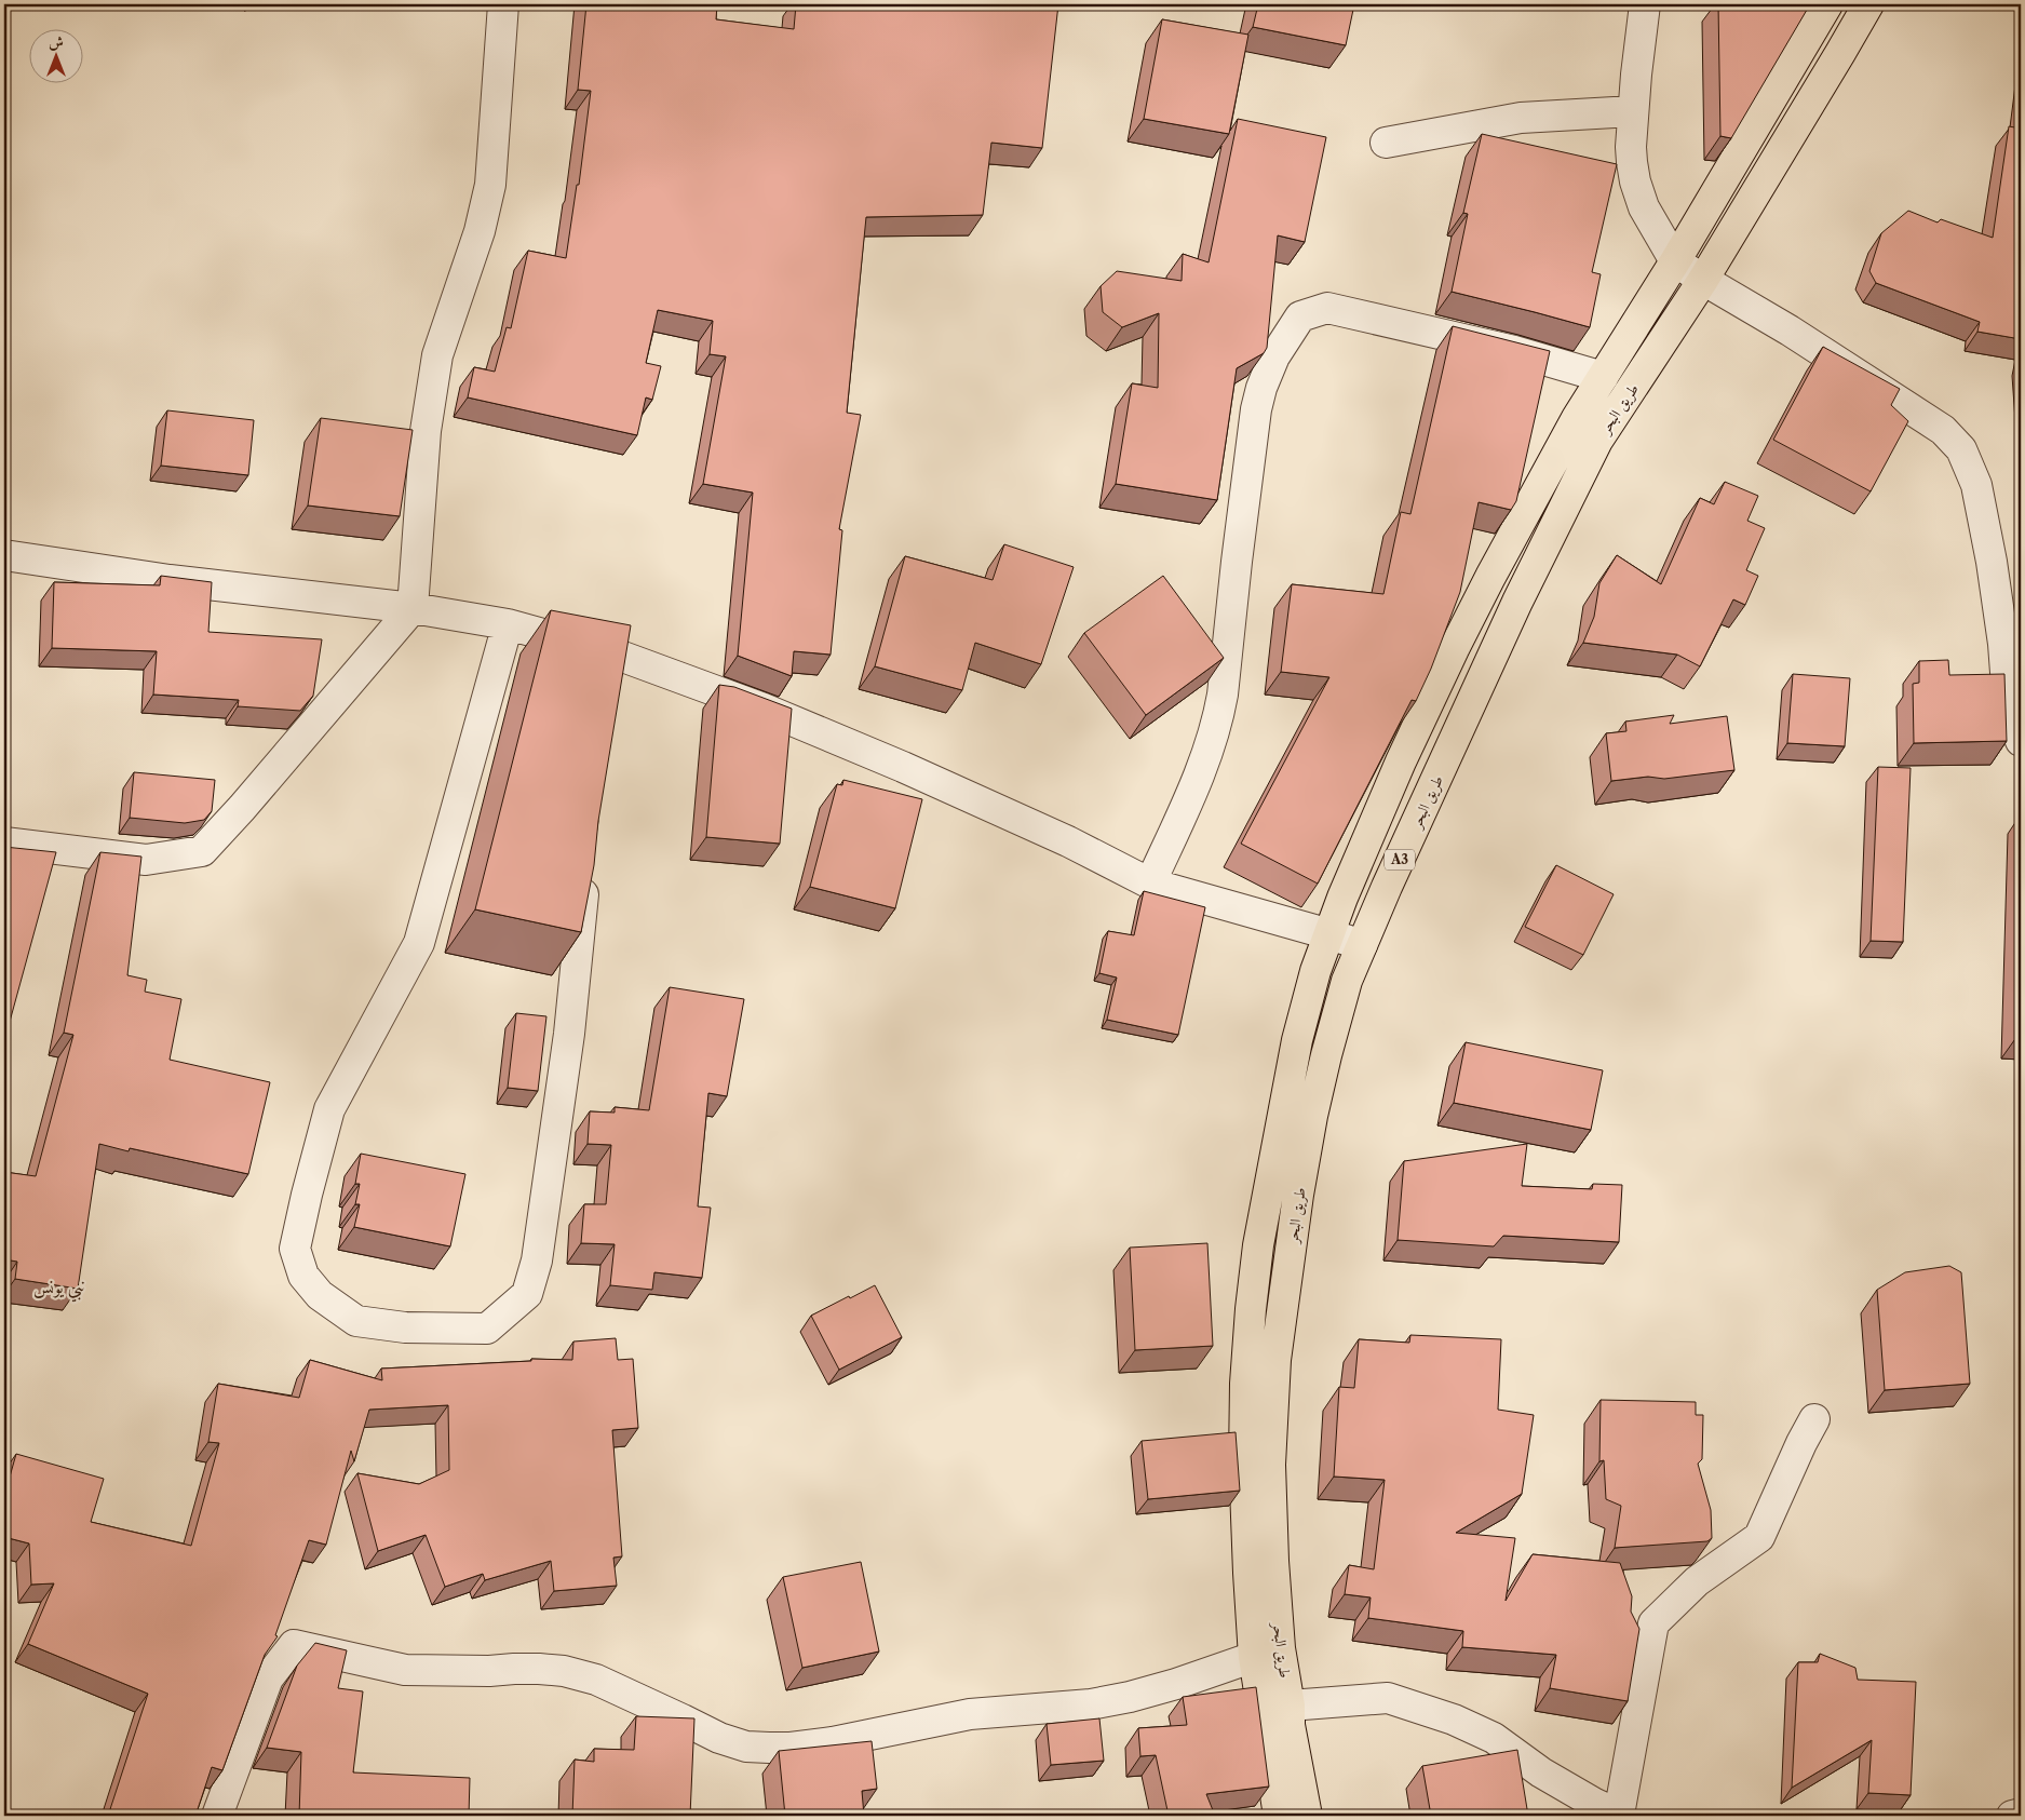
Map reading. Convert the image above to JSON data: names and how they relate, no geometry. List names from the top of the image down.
{
  "streets": {
    "highway": ["طريق البحر", "A3"]
  },
  "districts": ["نبي يونس"],
  "north": "top"
}
